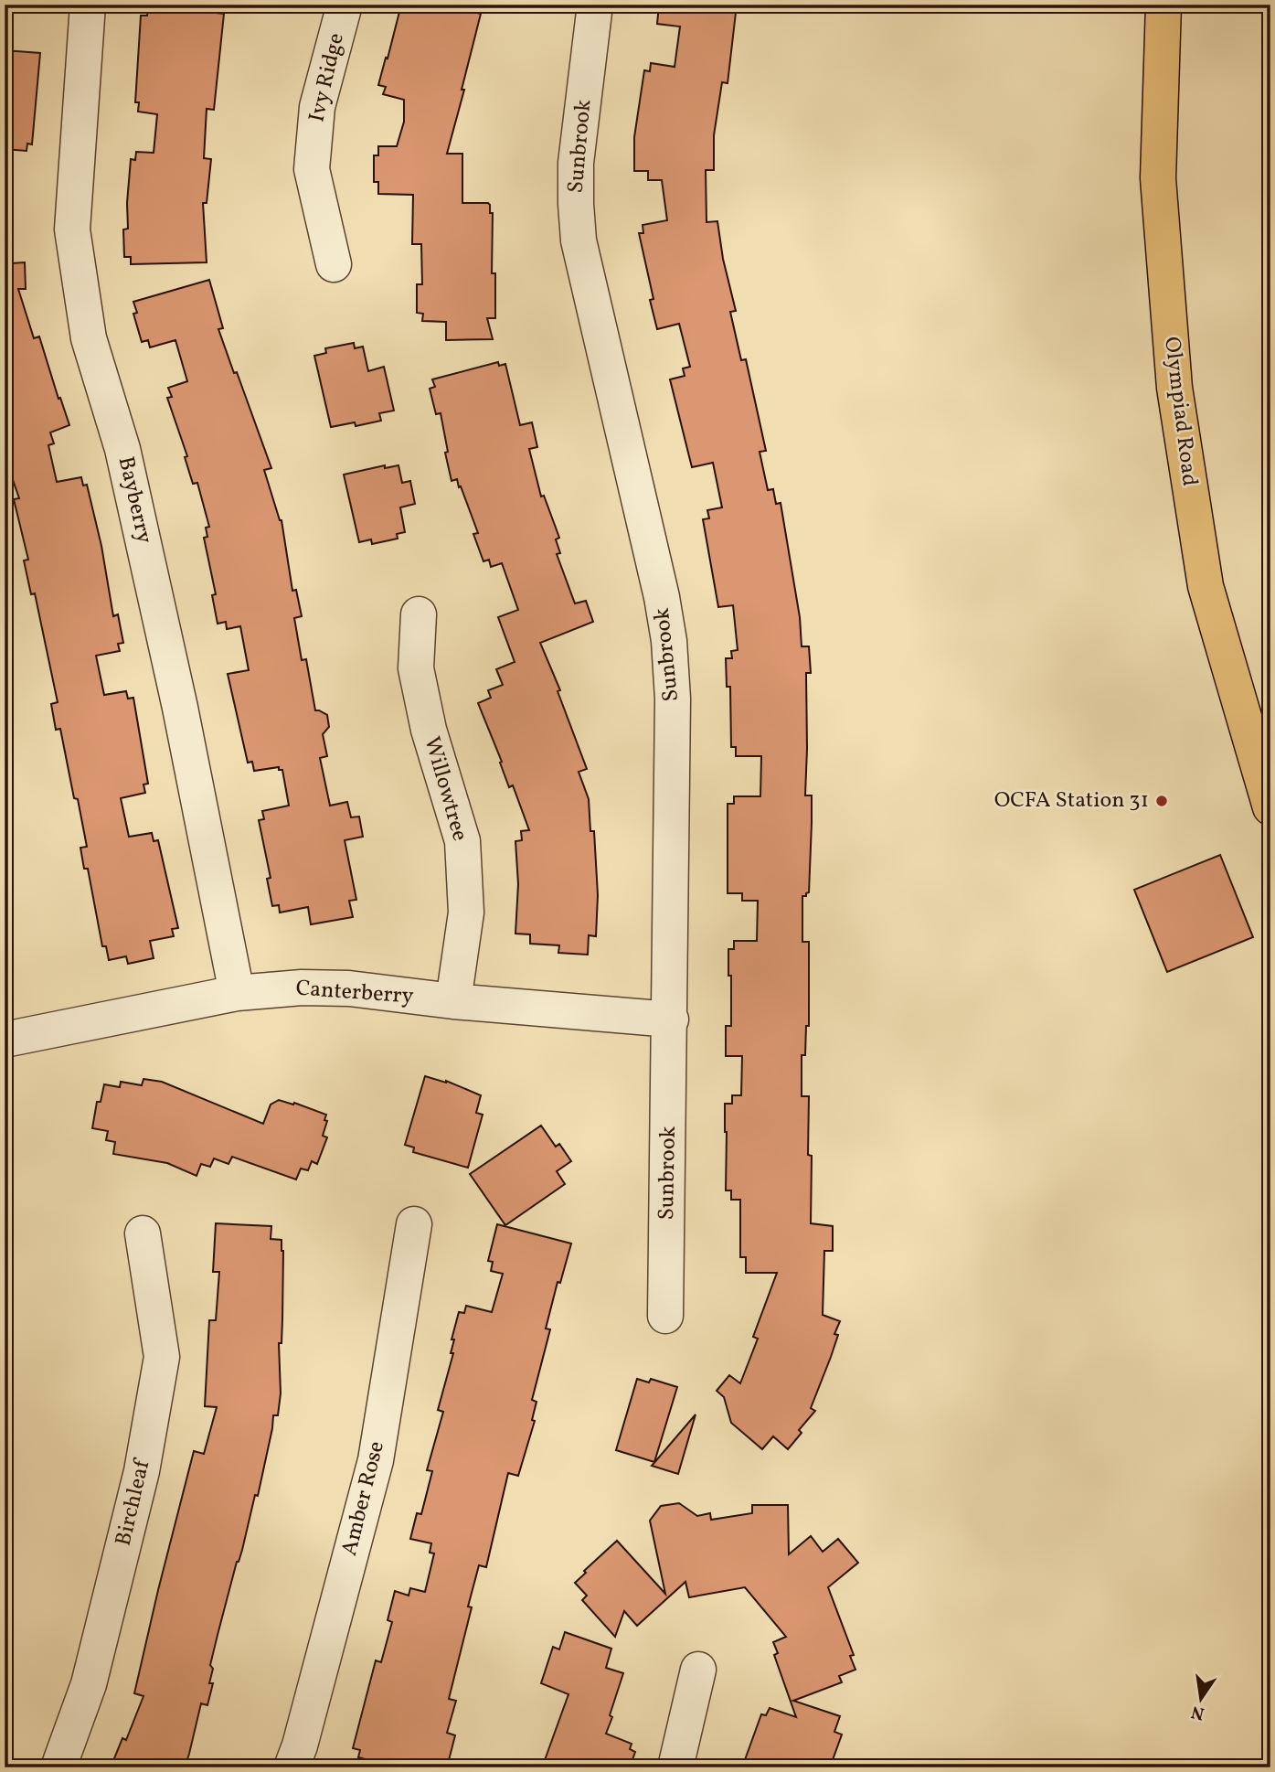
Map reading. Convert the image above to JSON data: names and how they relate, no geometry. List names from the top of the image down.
{
  "streets": {
    "main road": ["Olympiad Road"],
    "street": [
      "Ivy Ridge",
      "Sunbrook",
      "Bayberry",
      "Willowtree",
      "Canterberry",
      "Amber Rose",
      "Birchleaf"
    ]
  },
  "crossings": [
    ["Sunbrook", "Canterberry"],
    ["Bayberry", "Canterberry"],
    ["Willowtree", "Canterberry"]
  ],
  "places": ["OCFA Station 31"],
  "north": "bottom"
}
